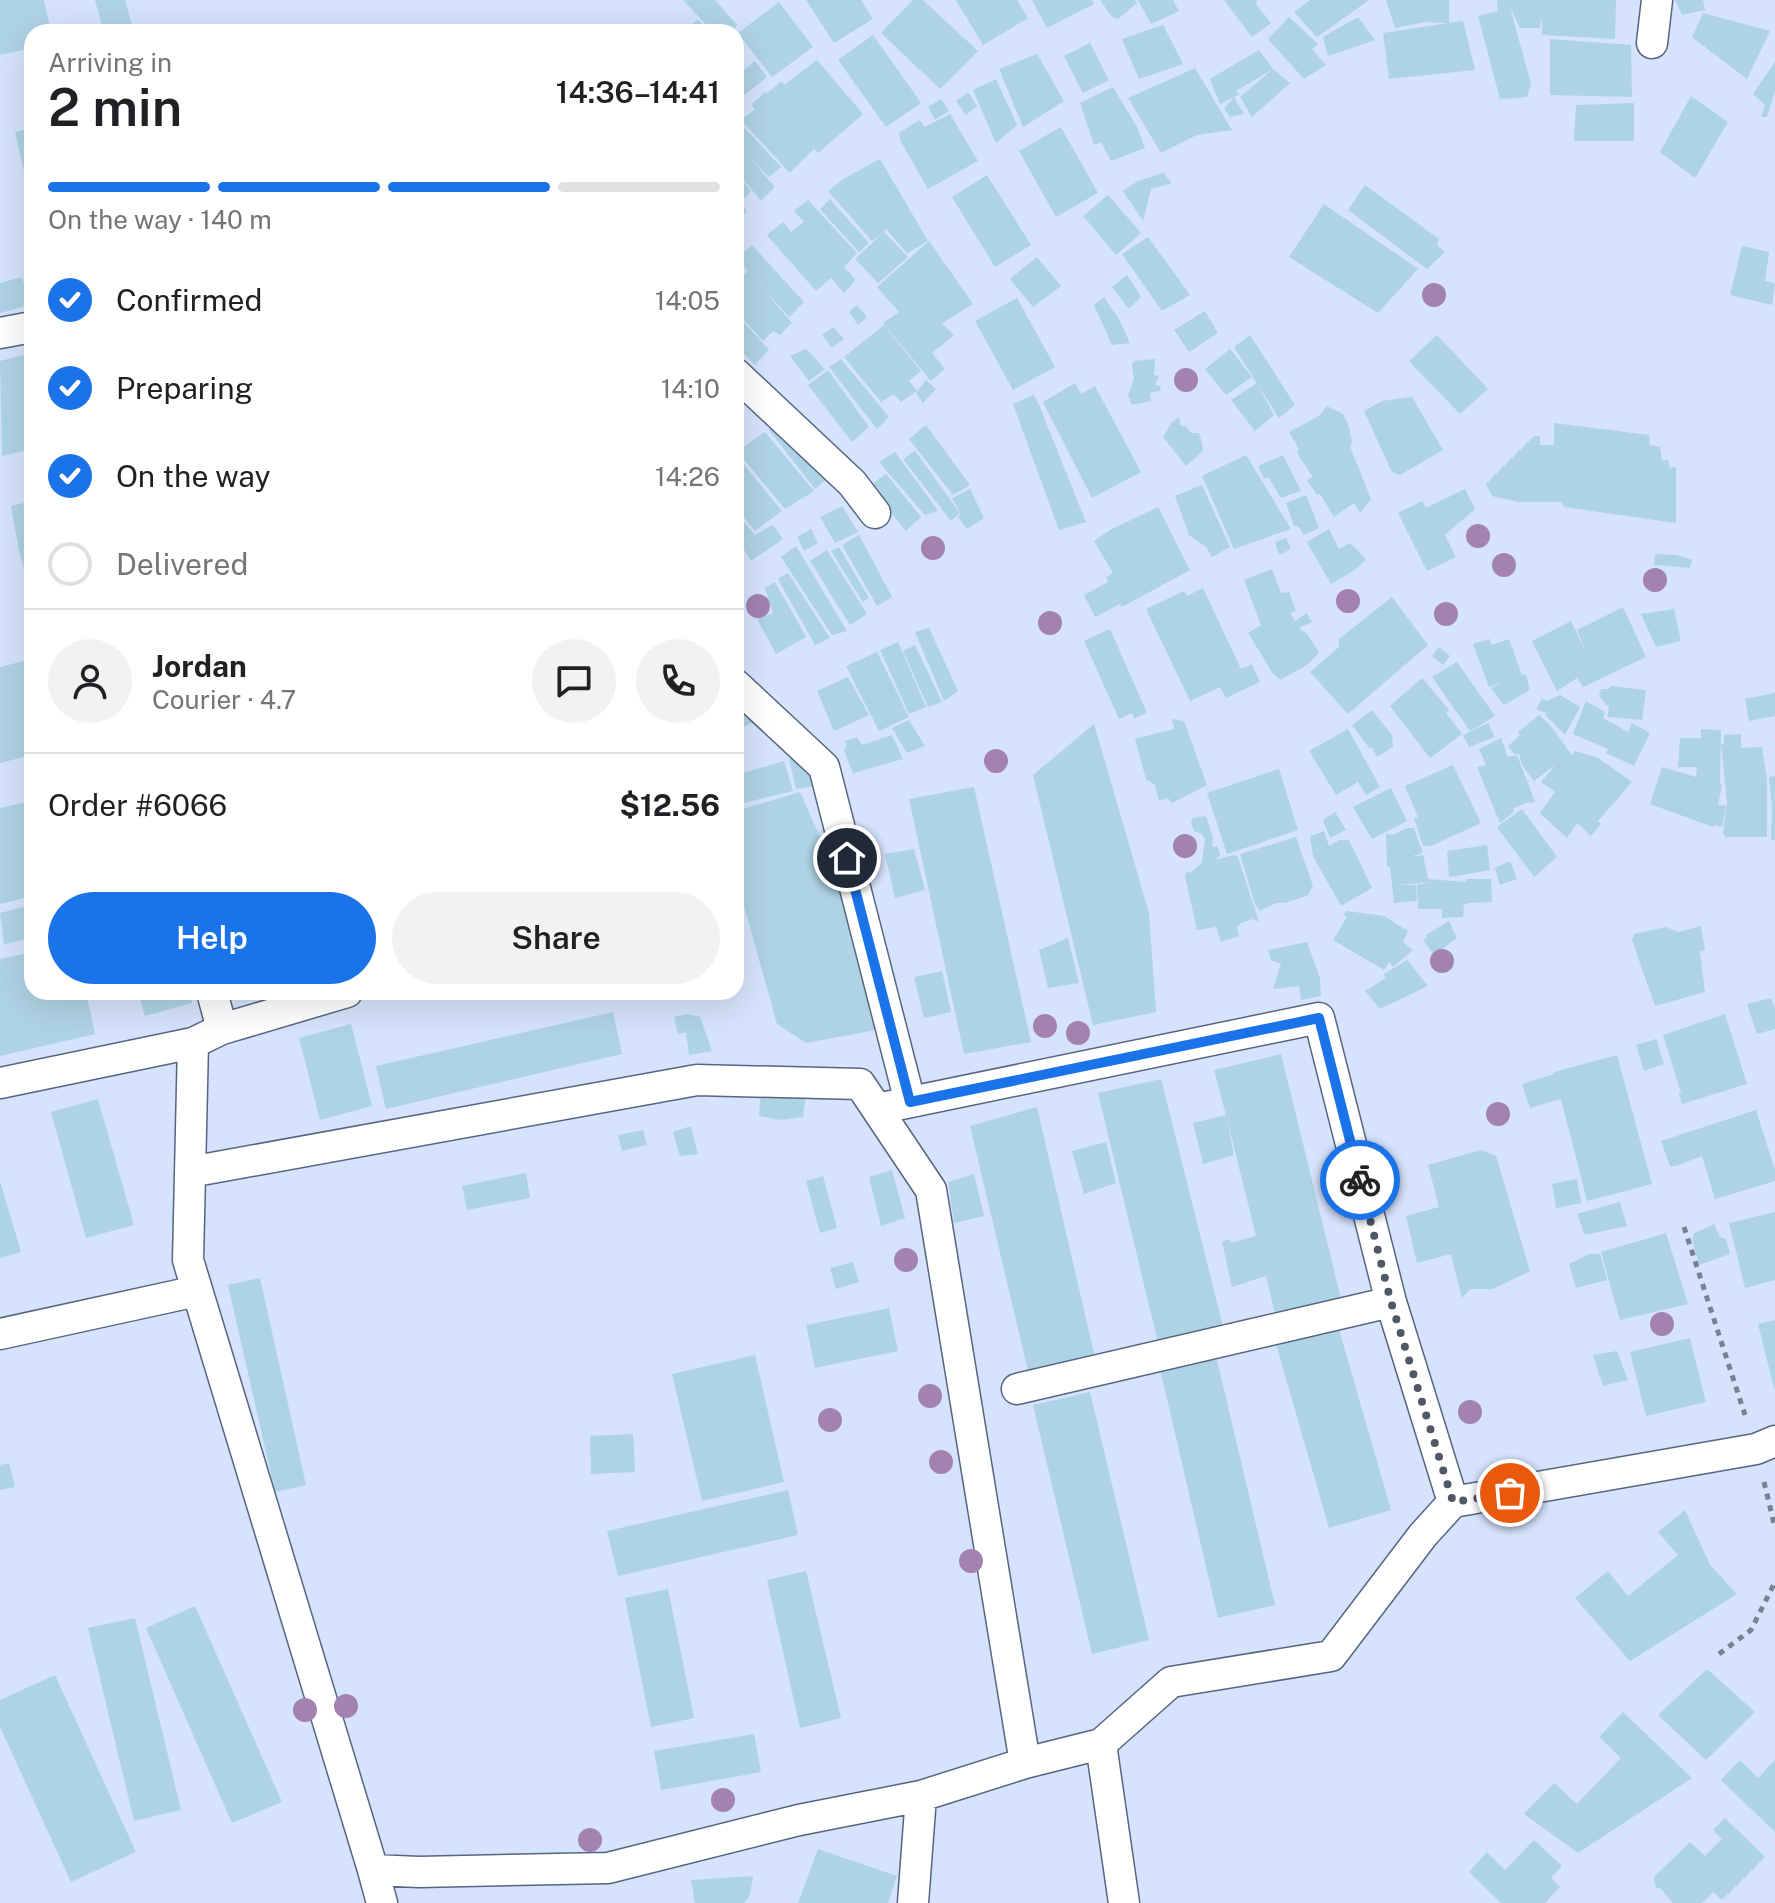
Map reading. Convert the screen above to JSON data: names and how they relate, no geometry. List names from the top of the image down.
{
  "page": {
    "heading": ["2 min", "Arriving in", "14:36–14:41"],
    "panel": [
      "Jordan",
      "Courier · 4.7",
      "Order #6066",
      "$12.56"
    ],
    "bar": "On the way · 140 m",
    "list": [
      ["Confirmed", "14:05"],
      ["Preparing", "14:10"],
      ["On the way", "14:26"],
      "Delivered"
    ],
    "buttons": ["Help", "Share"]
  }
}
